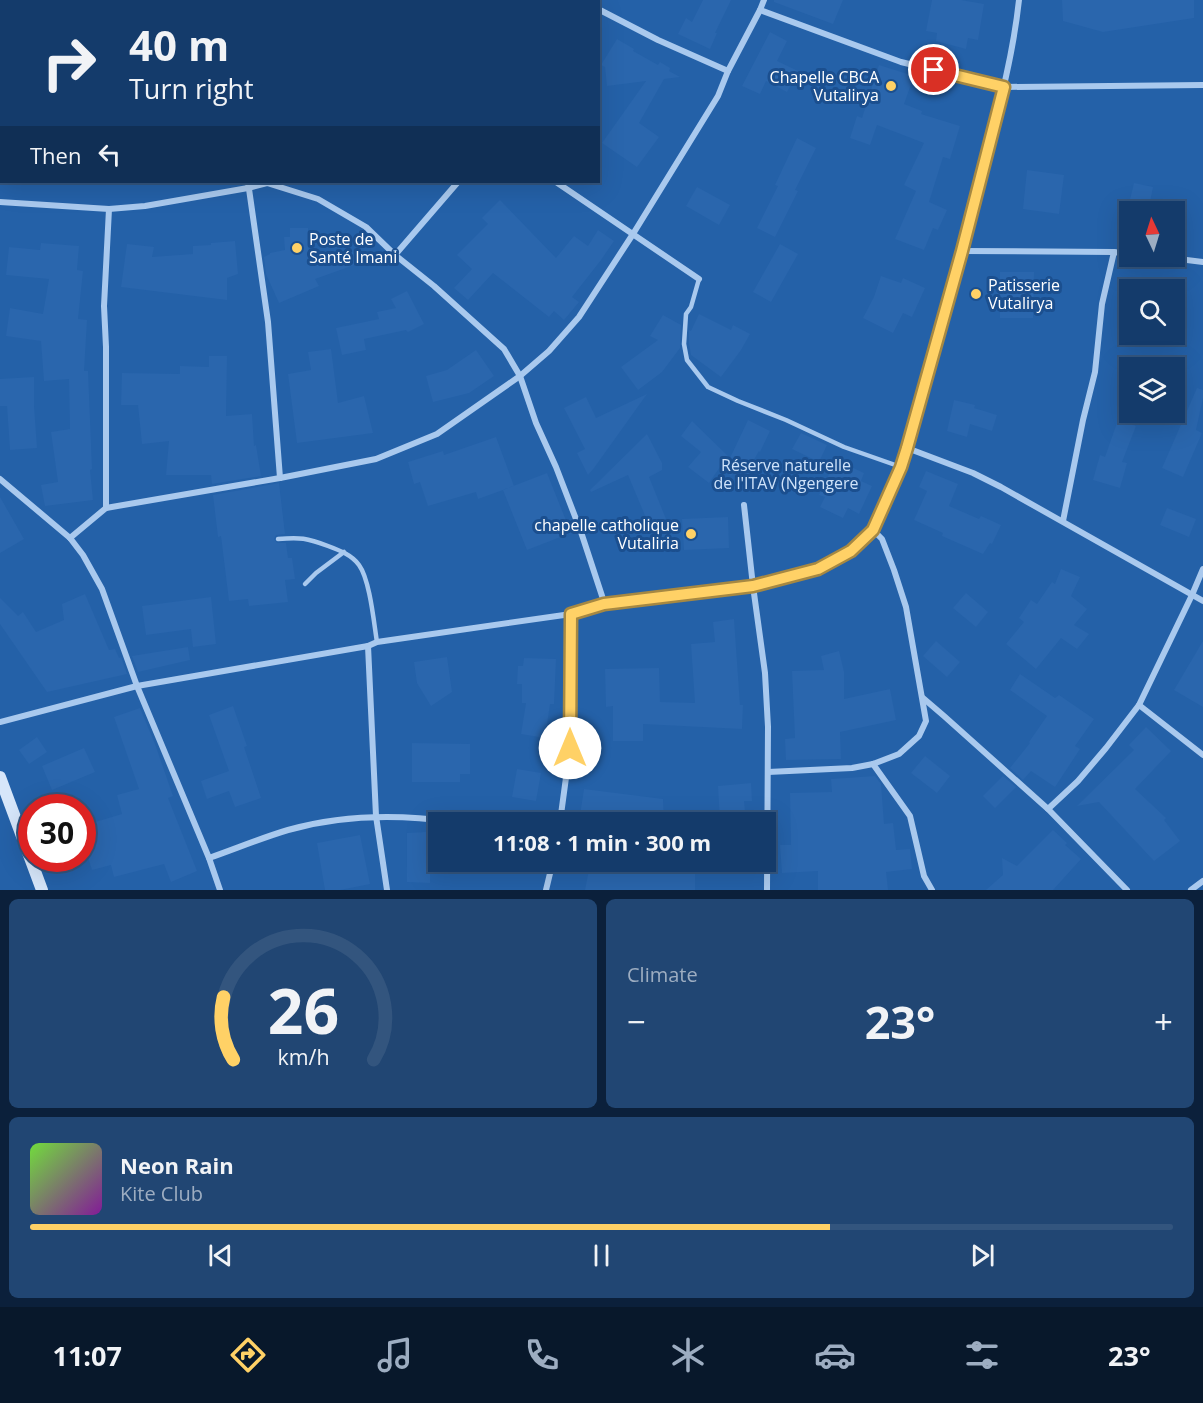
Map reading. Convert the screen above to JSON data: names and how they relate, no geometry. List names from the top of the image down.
{
  "parks": ["Réserve naturelle de l'ITAV (Ngengere"],
  "places": [
    "Chapelle CBCA Vutalirya",
    "Poste de Santé Imani",
    "Patisserie Vutalirya",
    "chapelle catholique Vutaliria"
  ],
  "north": "top",
  "page": {
    "turn": ["40 m", "Turn right"],
    "then": "Then",
    "limit": "30",
    "trip": "11:08 · 1 min · 300 m",
    "tile": "Climate",
    "heat": ["−", "23°", "+"],
    "song": ["Neon Rain", "Kite Club"],
    "tabs": ["11:07", "23°"],
    "gauge": ["26", "km/h"]
  }
}
